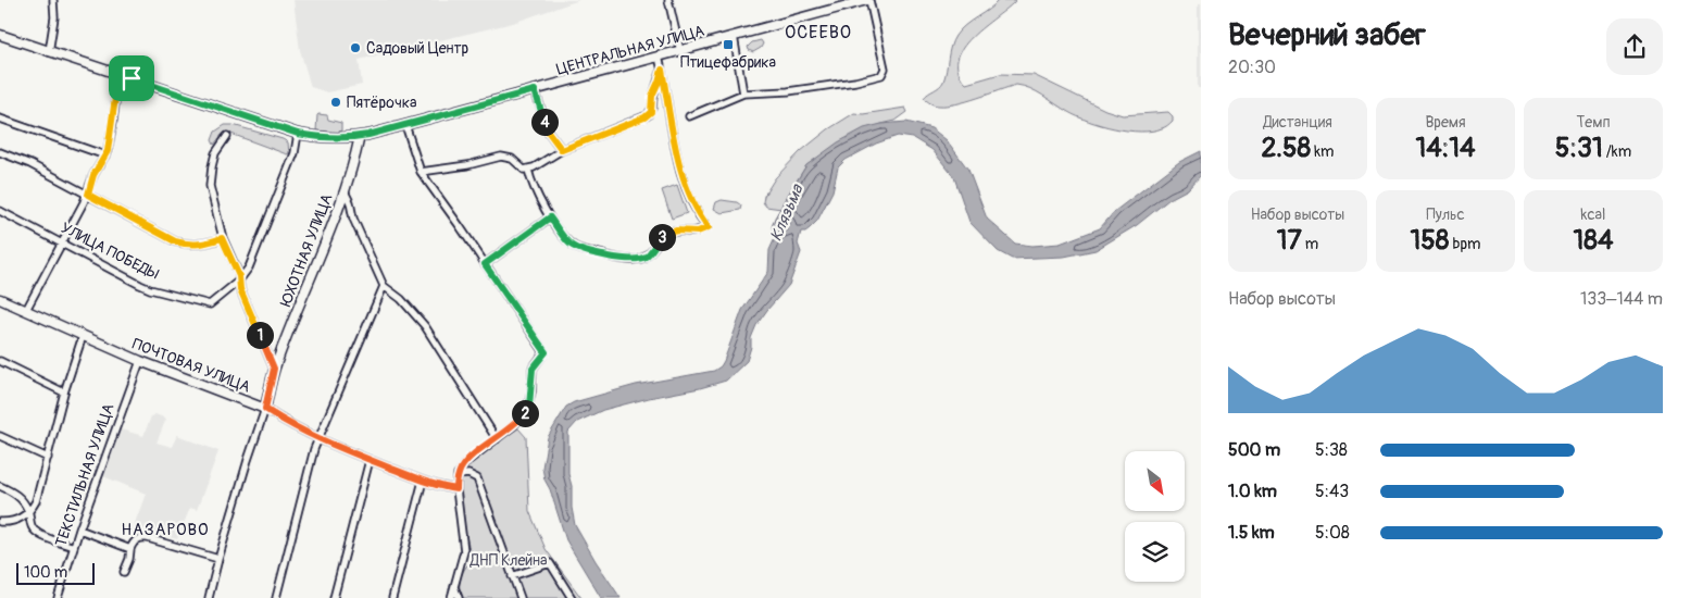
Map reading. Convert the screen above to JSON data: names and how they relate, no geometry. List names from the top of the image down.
{
  "streets": {
    "main road": ["ЦЕНТРАЛЬНАЯ УЛИЦА", "ЮХОТНАЯ УЛИЦА", "ПОЧТОВАЯ УЛИЦА"],
    "street": ["УЛИЦА ПОБЕДЫ", "ТЕКСТИЛЬНАЯ УЛИЦА"]
  },
  "crossings": [
    ["ЦЕНТРАЛЬНАЯ УЛИЦА", "ЮХОТНАЯ УЛИЦА"],
    ["ЦЕНТРАЛЬНАЯ УЛИЦА", "УЛИЦА ПОБЕДЫ"],
    ["ЮХОТНАЯ УЛИЦА", "ПОЧТОВАЯ УЛИЦА"],
    ["ПОЧТОВАЯ УЛИЦА", "ТЕКСТИЛЬНАЯ УЛИЦА"]
  ],
  "districts": ["ОСЕЕВО", "НАЗАРОВО"],
  "water": ["Клязьма"],
  "parks": ["ДНП Клейна"],
  "places": {
    "transit": ["Птицефабрика"],
    "other": ["Садовый Центр", "Пятёрочка"]
  },
  "scale_bar": "100 m",
  "north": "bottom right",
  "page": {
    "heading": ["Вечерний забег", "20:30"],
    "stats": [
      ["Дистанция", "2.58 km"],
      ["Время", "14:14"],
      ["Темп", "5:31 /km"],
      ["Набор высоты", "17 m"],
      ["Пульс", "158 bpm"],
      ["kcal", "184"]
    ],
    "pins": [
      "4",
      "3",
      "1",
      "2"
    ],
    "chart": ["Набор высоты", "133–144 m"],
    "list": [
      {
        "name": "500 m",
        "note": "5:38"
      },
      {
        "name": "1.0 km",
        "note": "5:43"
      },
      {
        "name": "1.5 km",
        "note": "5:08"
      }
    ],
    "scale": "100 m"
  }
}
